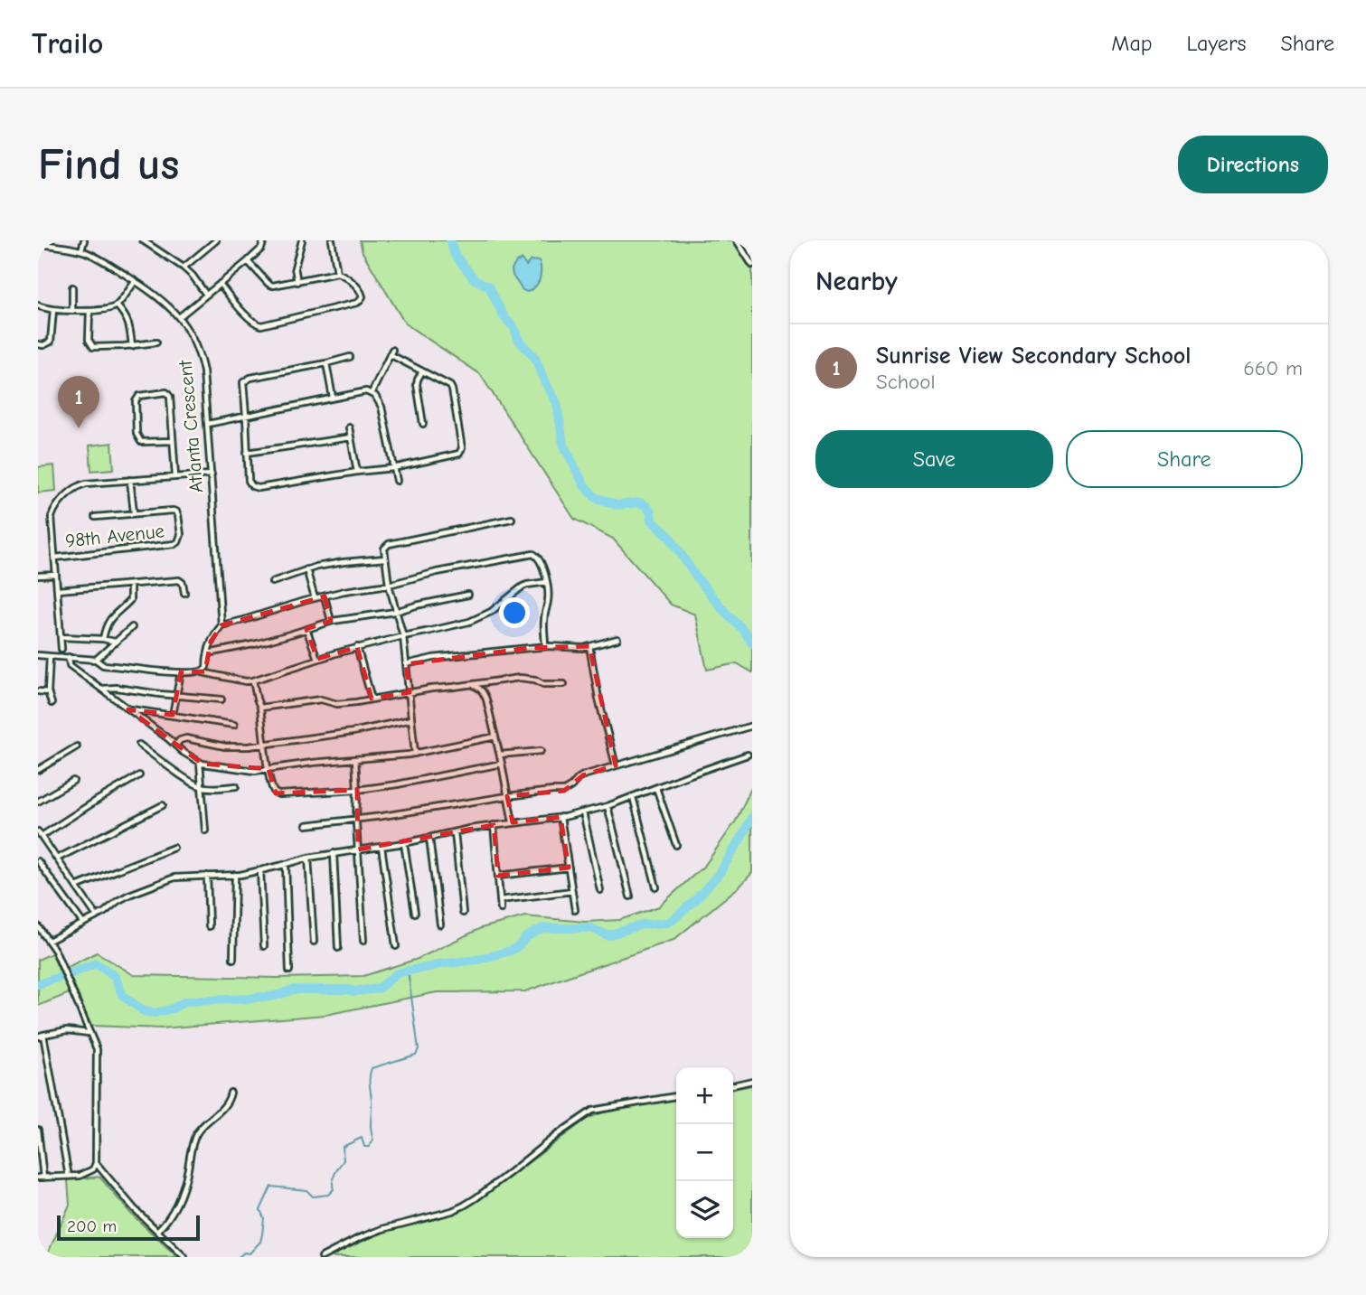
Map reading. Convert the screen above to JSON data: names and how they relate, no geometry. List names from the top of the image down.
{
  "streets": {
    "street": ["Atlanta Crescent", "98th Avenue"]
  },
  "scale_bar": "200 m",
  "page": {
    "header": "Trailo",
    "nav": ["Map", "Layers", "Share"],
    "buttons": [
      "Directions",
      ["Save", "Share"]
    ],
    "title": "Find us",
    "heading": "Nearby",
    "list": [
      {
        "mark": "1",
        "name": "Sunrise View Secondary School",
        "note": "School",
        "value": "660 m"
      }
    ],
    "pins": "1",
    "map_buttons": ["+", "−"],
    "scale": "200 m"
  }
}
